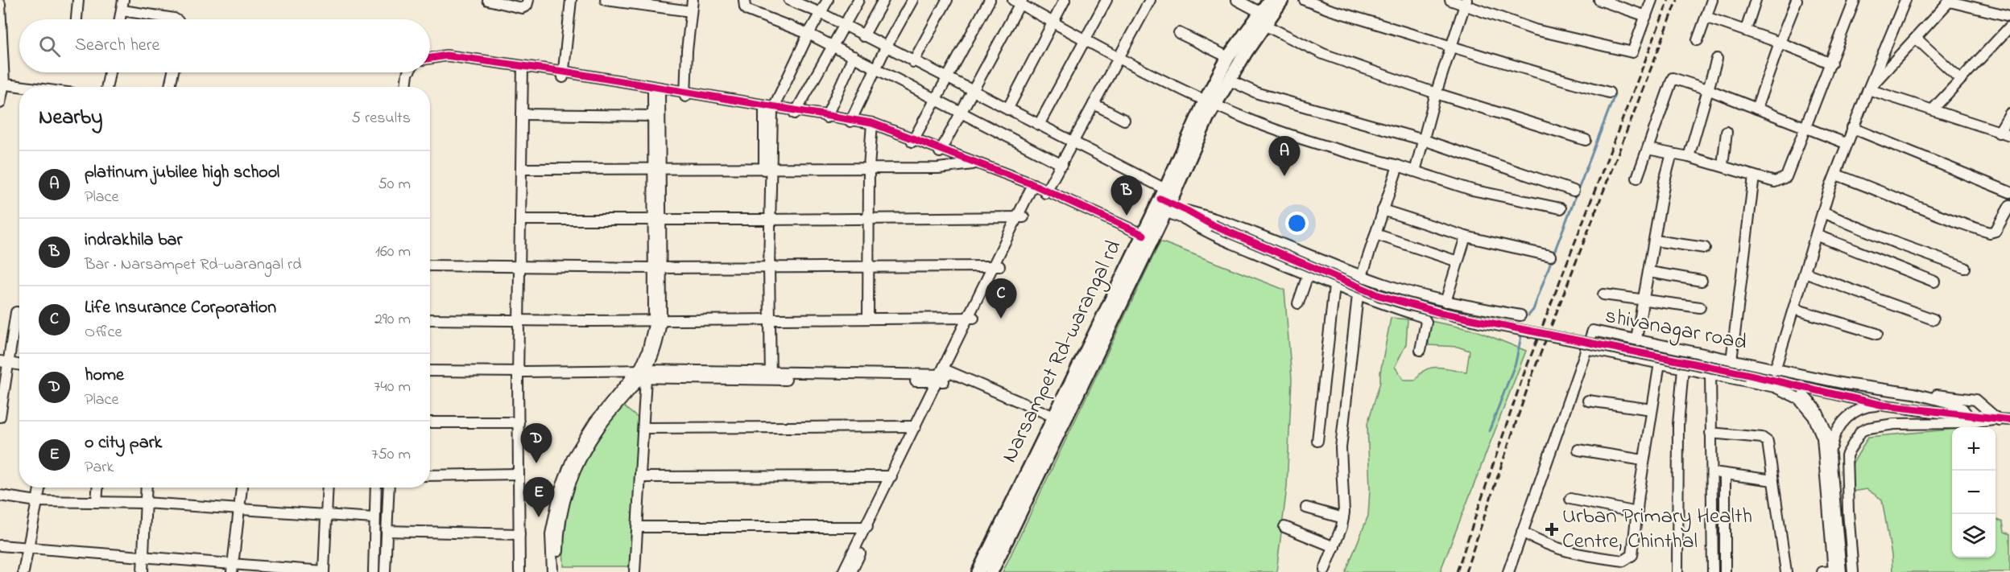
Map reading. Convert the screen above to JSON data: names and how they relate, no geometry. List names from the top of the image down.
{
  "streets": {
    "main road": ["Narsampet Rd-warangal rd"],
    "street": ["shivanagar road"]
  },
  "places": {
    "health": ["Urban Primary Health Centre, Chinthal"]
  },
  "page": {
    "search": "Search here",
    "heading": ["Nearby", "5 results"],
    "pins": [
      "A",
      "B",
      "C",
      "D",
      "E"
    ],
    "list": [
      {
        "mark": "A",
        "name": "platinum jubilee high school",
        "note": "Place",
        "value": "50 m"
      },
      {
        "mark": "B",
        "name": "indrakhila bar",
        "note": "Bar · Narsampet Rd-warangal rd",
        "value": "160 m"
      },
      {
        "mark": "C",
        "name": "Life Insurance Corporation",
        "note": "Office",
        "value": "290 m"
      },
      {
        "mark": "D",
        "name": "home",
        "note": "Place",
        "value": "740 m"
      },
      {
        "mark": "E",
        "name": "o city park",
        "note": "Park",
        "value": "750 m"
      }
    ],
    "map_buttons": ["+", "−"]
  }
}
